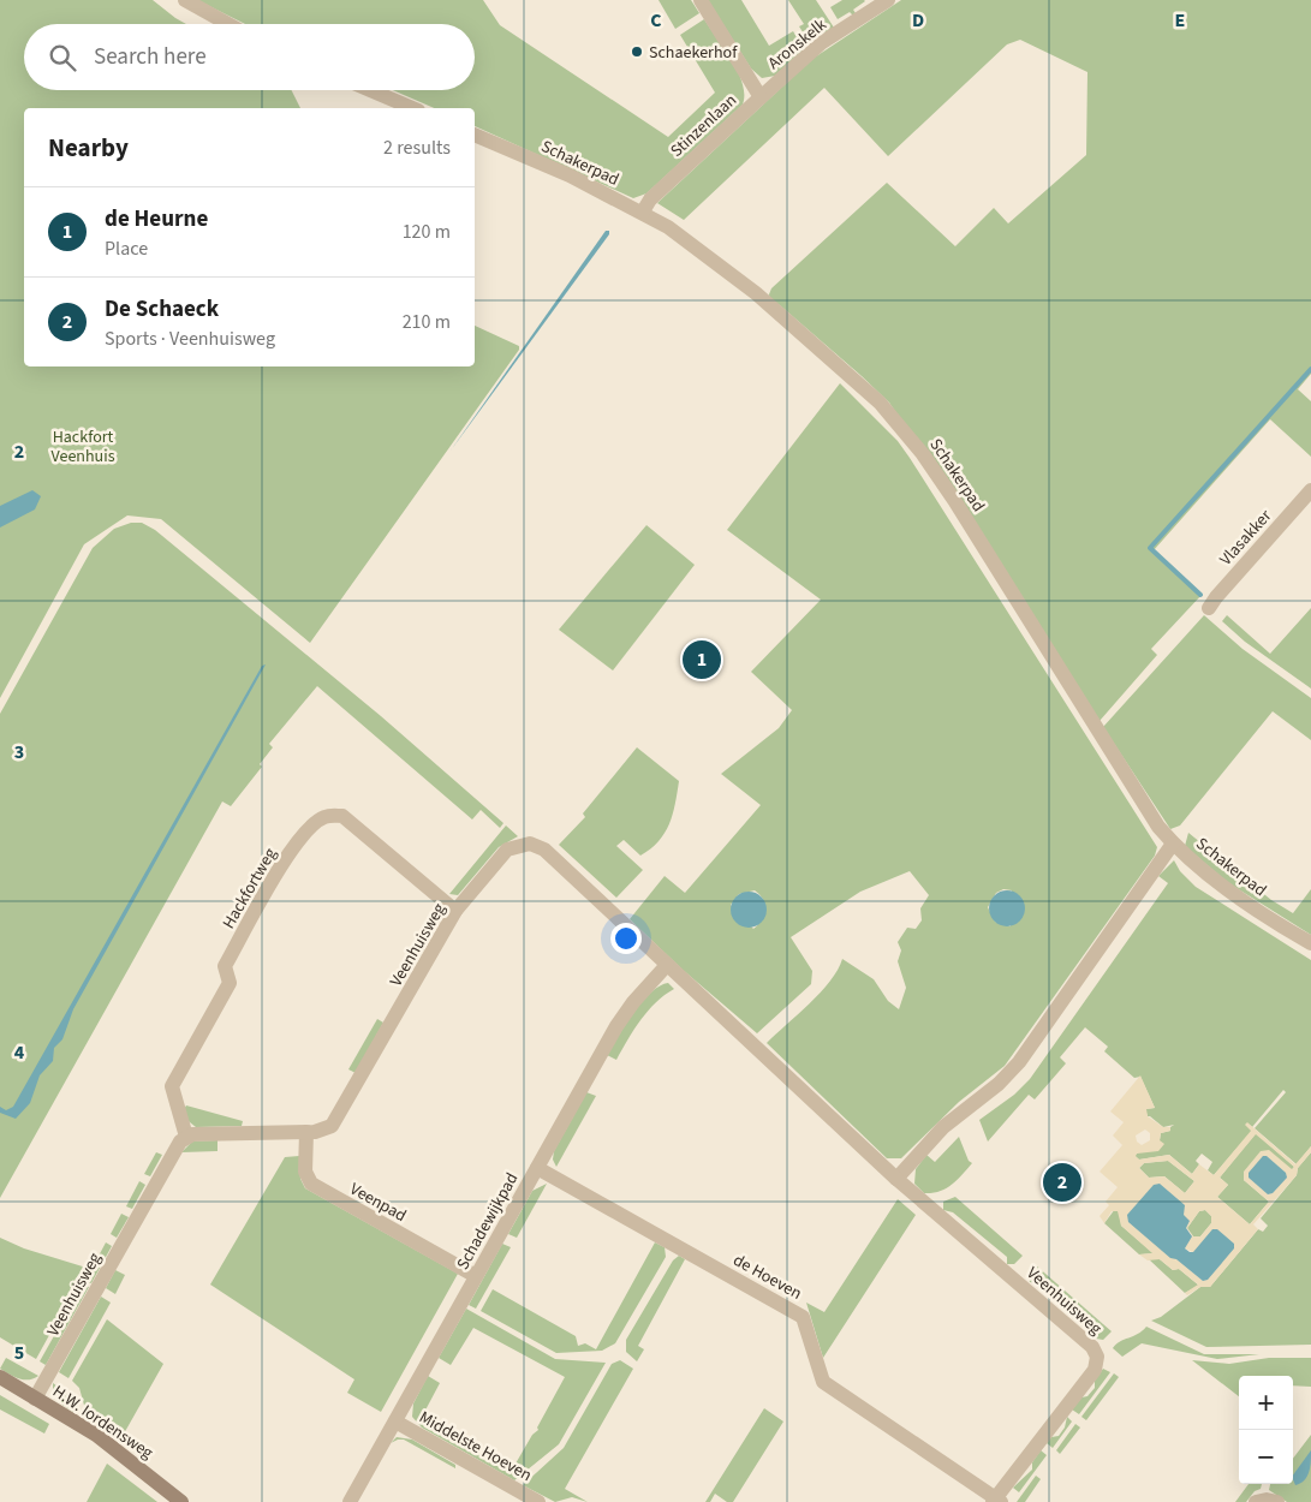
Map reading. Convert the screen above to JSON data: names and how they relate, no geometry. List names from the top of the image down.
{
  "streets": {
    "main road": ["H.W. Iordensweg"],
    "street": [
      "Aronskelk",
      "Stinzenlaan",
      "Schakerpad",
      "Vlasakker",
      "Hackfortweg",
      "Veenhuisweg",
      "Veenpad",
      "Schadewijkpad",
      "de Hoeven",
      "Middelste Hoeven"
    ]
  },
  "crossings": [
    ["Aronskelk", "Stinzenlaan"],
    ["Stinzenlaan", "Schakerpad"],
    ["Hackfortweg", "Veenhuisweg"],
    ["Veenhuisweg", "Veenpad"],
    ["Veenhuisweg", "Schadewijkpad"],
    ["Veenhuisweg", "de Hoeven"],
    ["Veenhuisweg", "H.W. Iordensweg"],
    ["Veenpad", "Schadewijkpad"],
    ["Schadewijkpad", "de Hoeven"],
    ["Schadewijkpad", "Middelste Hoeven"]
  ],
  "parks": ["Hackfort Veenhuis"],
  "places": ["Schaekerhof"],
  "page": {
    "search": "Search here",
    "heading": ["Nearby", "2 results"],
    "list": [
      {
        "mark": "1",
        "name": "de Heurne",
        "note": "Place",
        "value": "120 m"
      },
      {
        "mark": "2",
        "name": "De Schaeck",
        "note": "Sports · Veenhuisweg",
        "value": "210 m"
      }
    ],
    "pins": ["1", "2"],
    "map_buttons": ["+", "−"]
  },
  "grid": {
    "columns": ["C", "D", "E"],
    "rows": [
      "2",
      "3",
      "4",
      "5"
    ]
  }
}
